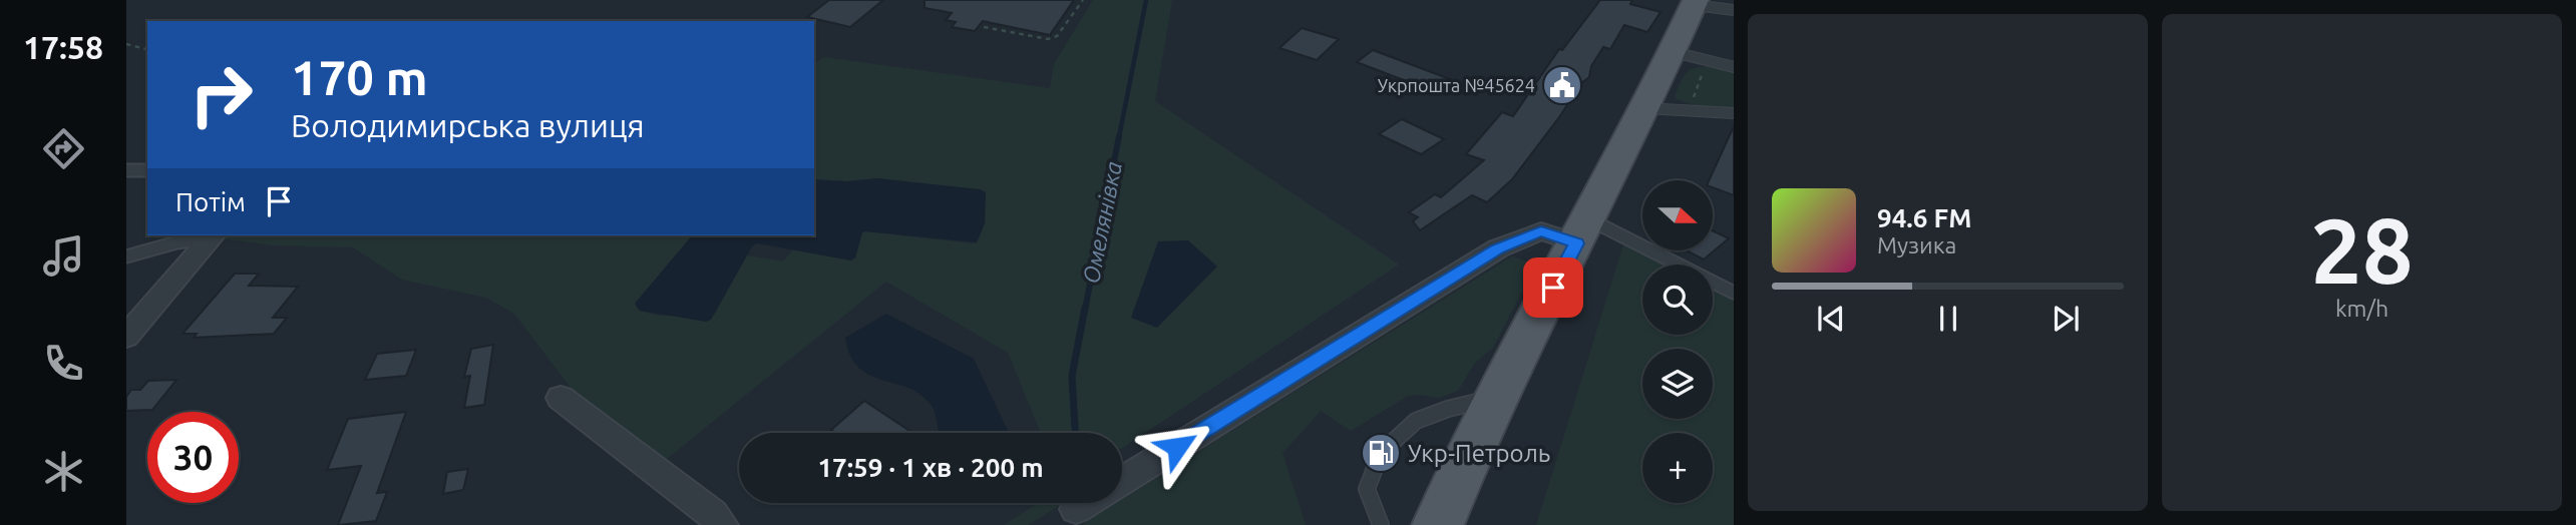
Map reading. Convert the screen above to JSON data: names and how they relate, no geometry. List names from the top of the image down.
{
  "water": ["Омелянівка"],
  "places": {
    "public building": ["Укрпошта №45624"],
    "fuel station": ["Укр-Петроль"]
  },
  "north": "right",
  "page": {
    "tabs": "17:58",
    "tile": ["28", "km/h"],
    "turn": ["170 m", "Володимирська вулиця"],
    "then": "Потім",
    "map_buttons": "+",
    "song": ["94.6 FM", "Музика"],
    "limit": "30",
    "trip": "17:59 · 1 хв · 200 m"
  }
}
